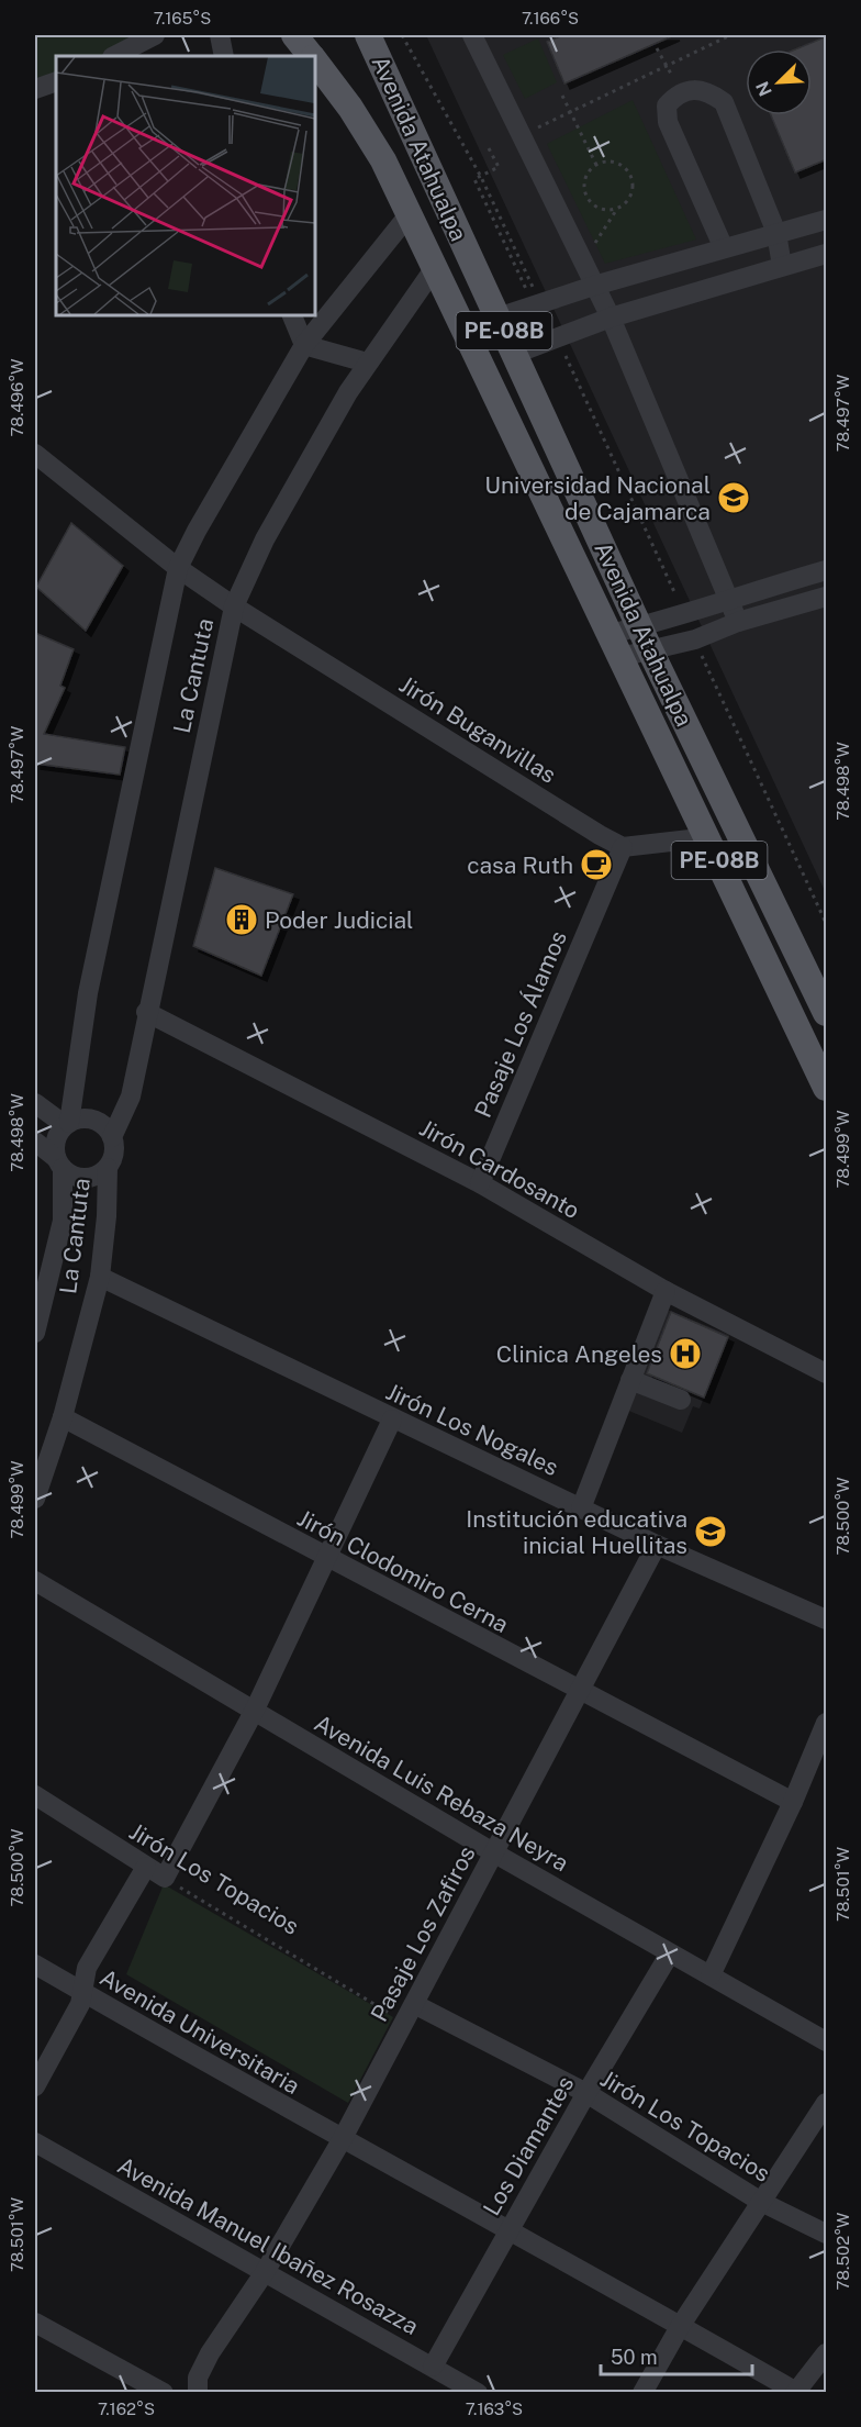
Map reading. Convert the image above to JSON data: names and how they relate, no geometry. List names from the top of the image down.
{
  "streets": {
    "main road": ["Avenida Atahualpa", "PE-08B"],
    "street": [
      "La Cantuta",
      "Jirón Buganvillas",
      "Pasaje Los Álamos",
      "Jirón Cardosanto",
      "Jirón Los Nogales",
      "Jirón Clodomiro Cerna",
      "Avenida Luis Rebaza Neyra",
      "Jirón Los Topacios",
      "Pasaje Los Zafiros",
      "Avenida Universitaria",
      "Los Diamantes",
      "Avenida Manuel Ibañez Rosazza"
    ]
  },
  "crossings": [
    ["Avenida Atahualpa", "PE-08B"],
    ["Avenida Atahualpa", "La Cantuta"],
    ["PE-08B", "La Cantuta"],
    ["La Cantuta", "Jirón Buganvillas"],
    ["La Cantuta", "Jirón Cardosanto"],
    ["La Cantuta", "Jirón Los Nogales"],
    ["La Cantuta", "Jirón Clodomiro Cerna"],
    ["Jirón Buganvillas", "Pasaje Los Álamos"],
    ["Pasaje Los Álamos", "Jirón Cardosanto"],
    ["Jirón Los Nogales", "Pasaje Los Zafiros"],
    ["Jirón Clodomiro Cerna", "Pasaje Los Zafiros"],
    ["Avenida Luis Rebaza Neyra", "Pasaje Los Zafiros"],
    ["Avenida Luis Rebaza Neyra", "Los Diamantes"],
    ["Jirón Los Topacios", "Pasaje Los Zafiros"],
    ["Jirón Los Topacios", "Los Diamantes"],
    ["Pasaje Los Zafiros", "Avenida Universitaria"],
    ["Pasaje Los Zafiros", "Avenida Manuel Ibañez Rosazza"],
    ["Avenida Universitaria", "Los Diamantes"],
    ["Los Diamantes", "Avenida Manuel Ibañez Rosazza"]
  ],
  "places": {
    "school or university": ["Universidad Nacional de Cajamarca", "Institución educativa inicial Huellitas"],
    "cafe": ["casa Ruth"],
    "building": ["Poder Judicial"],
    "hospital": ["Clinica Angeles"]
  },
  "scale_bar": "50 m",
  "north": "bottom left",
  "coordinates": [
    "7.165°S",
    "7.166°S",
    "78.496°W",
    "78.497°W",
    "78.498°W",
    "78.499°W",
    "78.500°W",
    "78.501°W",
    "78.502°W",
    "7.162°S",
    "7.163°S"
  ]
}
